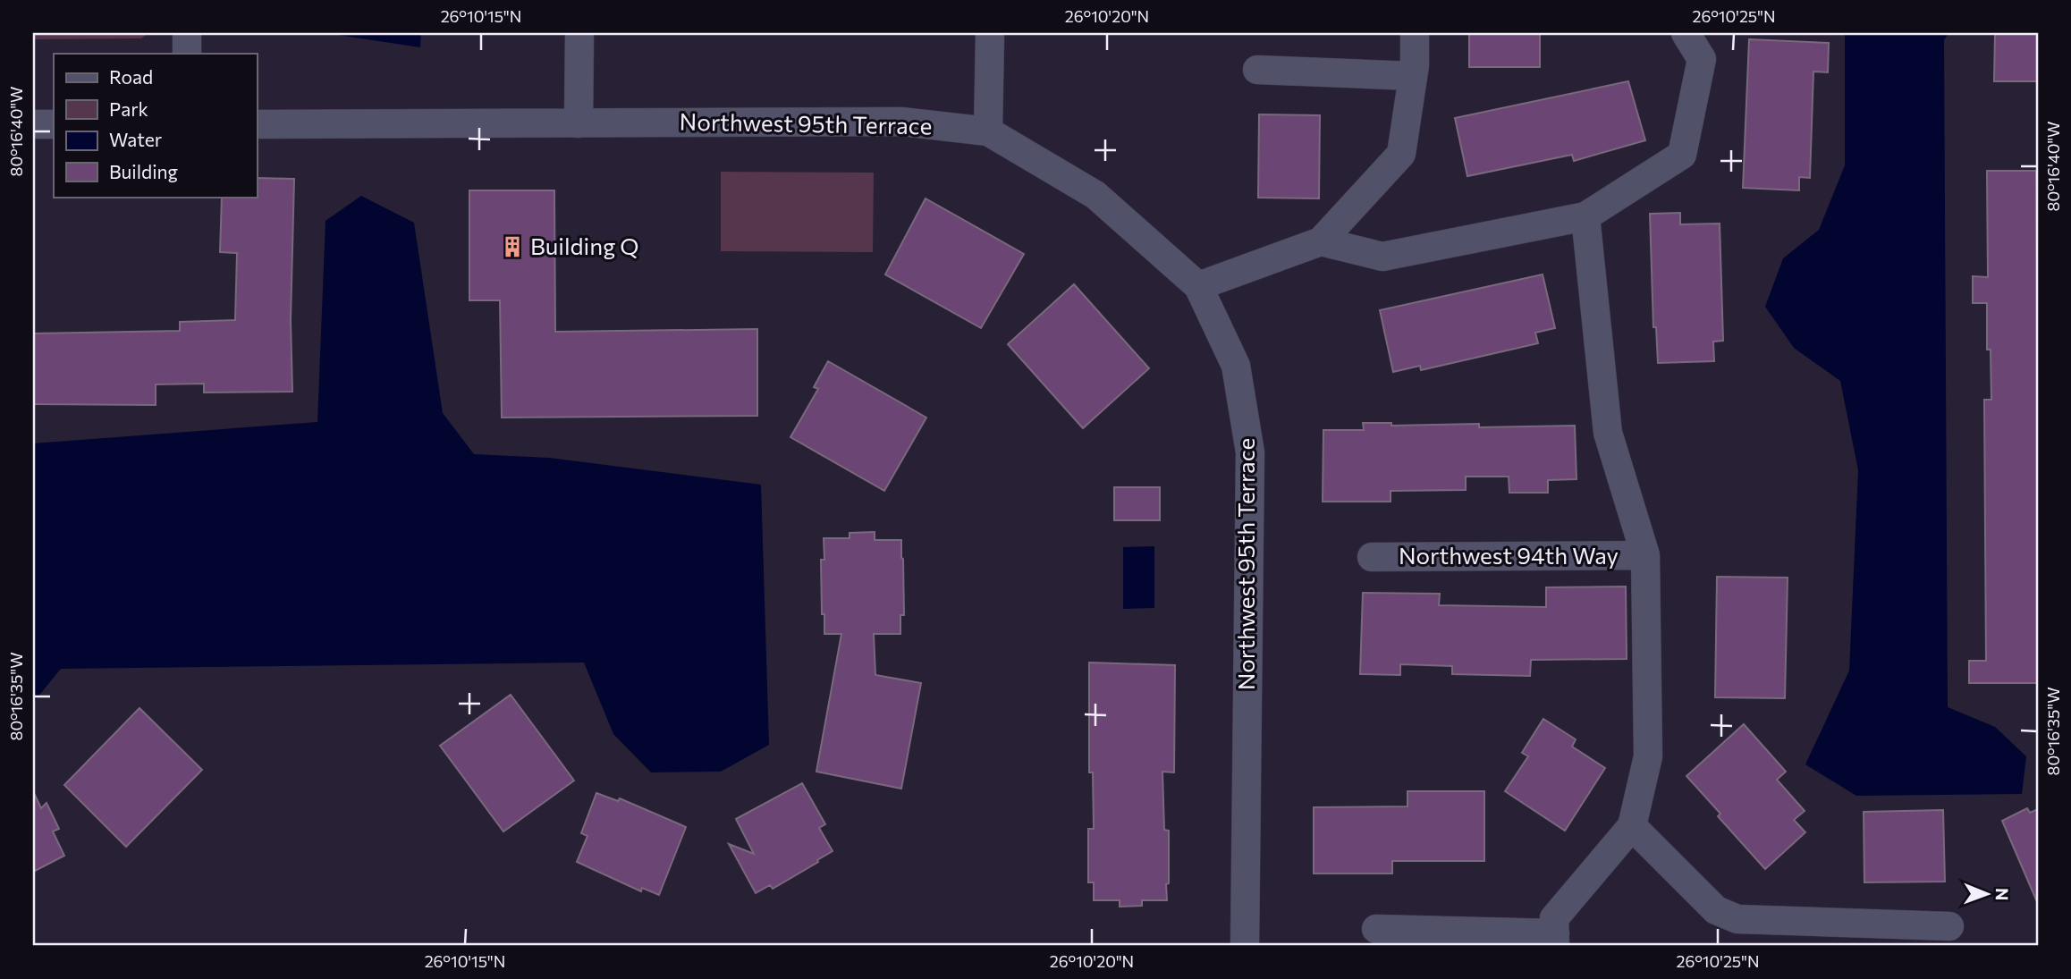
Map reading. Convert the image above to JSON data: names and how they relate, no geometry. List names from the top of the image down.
{
  "streets": {
    "street": ["Northwest 95th Terrace", "Northwest 94th Way"]
  },
  "places": {
    "building": ["Building Q"]
  },
  "legend": [
    "Road",
    "Park",
    "Water",
    "Building"
  ],
  "north": "right",
  "coordinates": [
    "26°10'15\"N",
    "26°10'20\"N",
    "26°10'25\"N",
    "80°16'40\"W",
    "80°16'35\"W"
  ]
}
